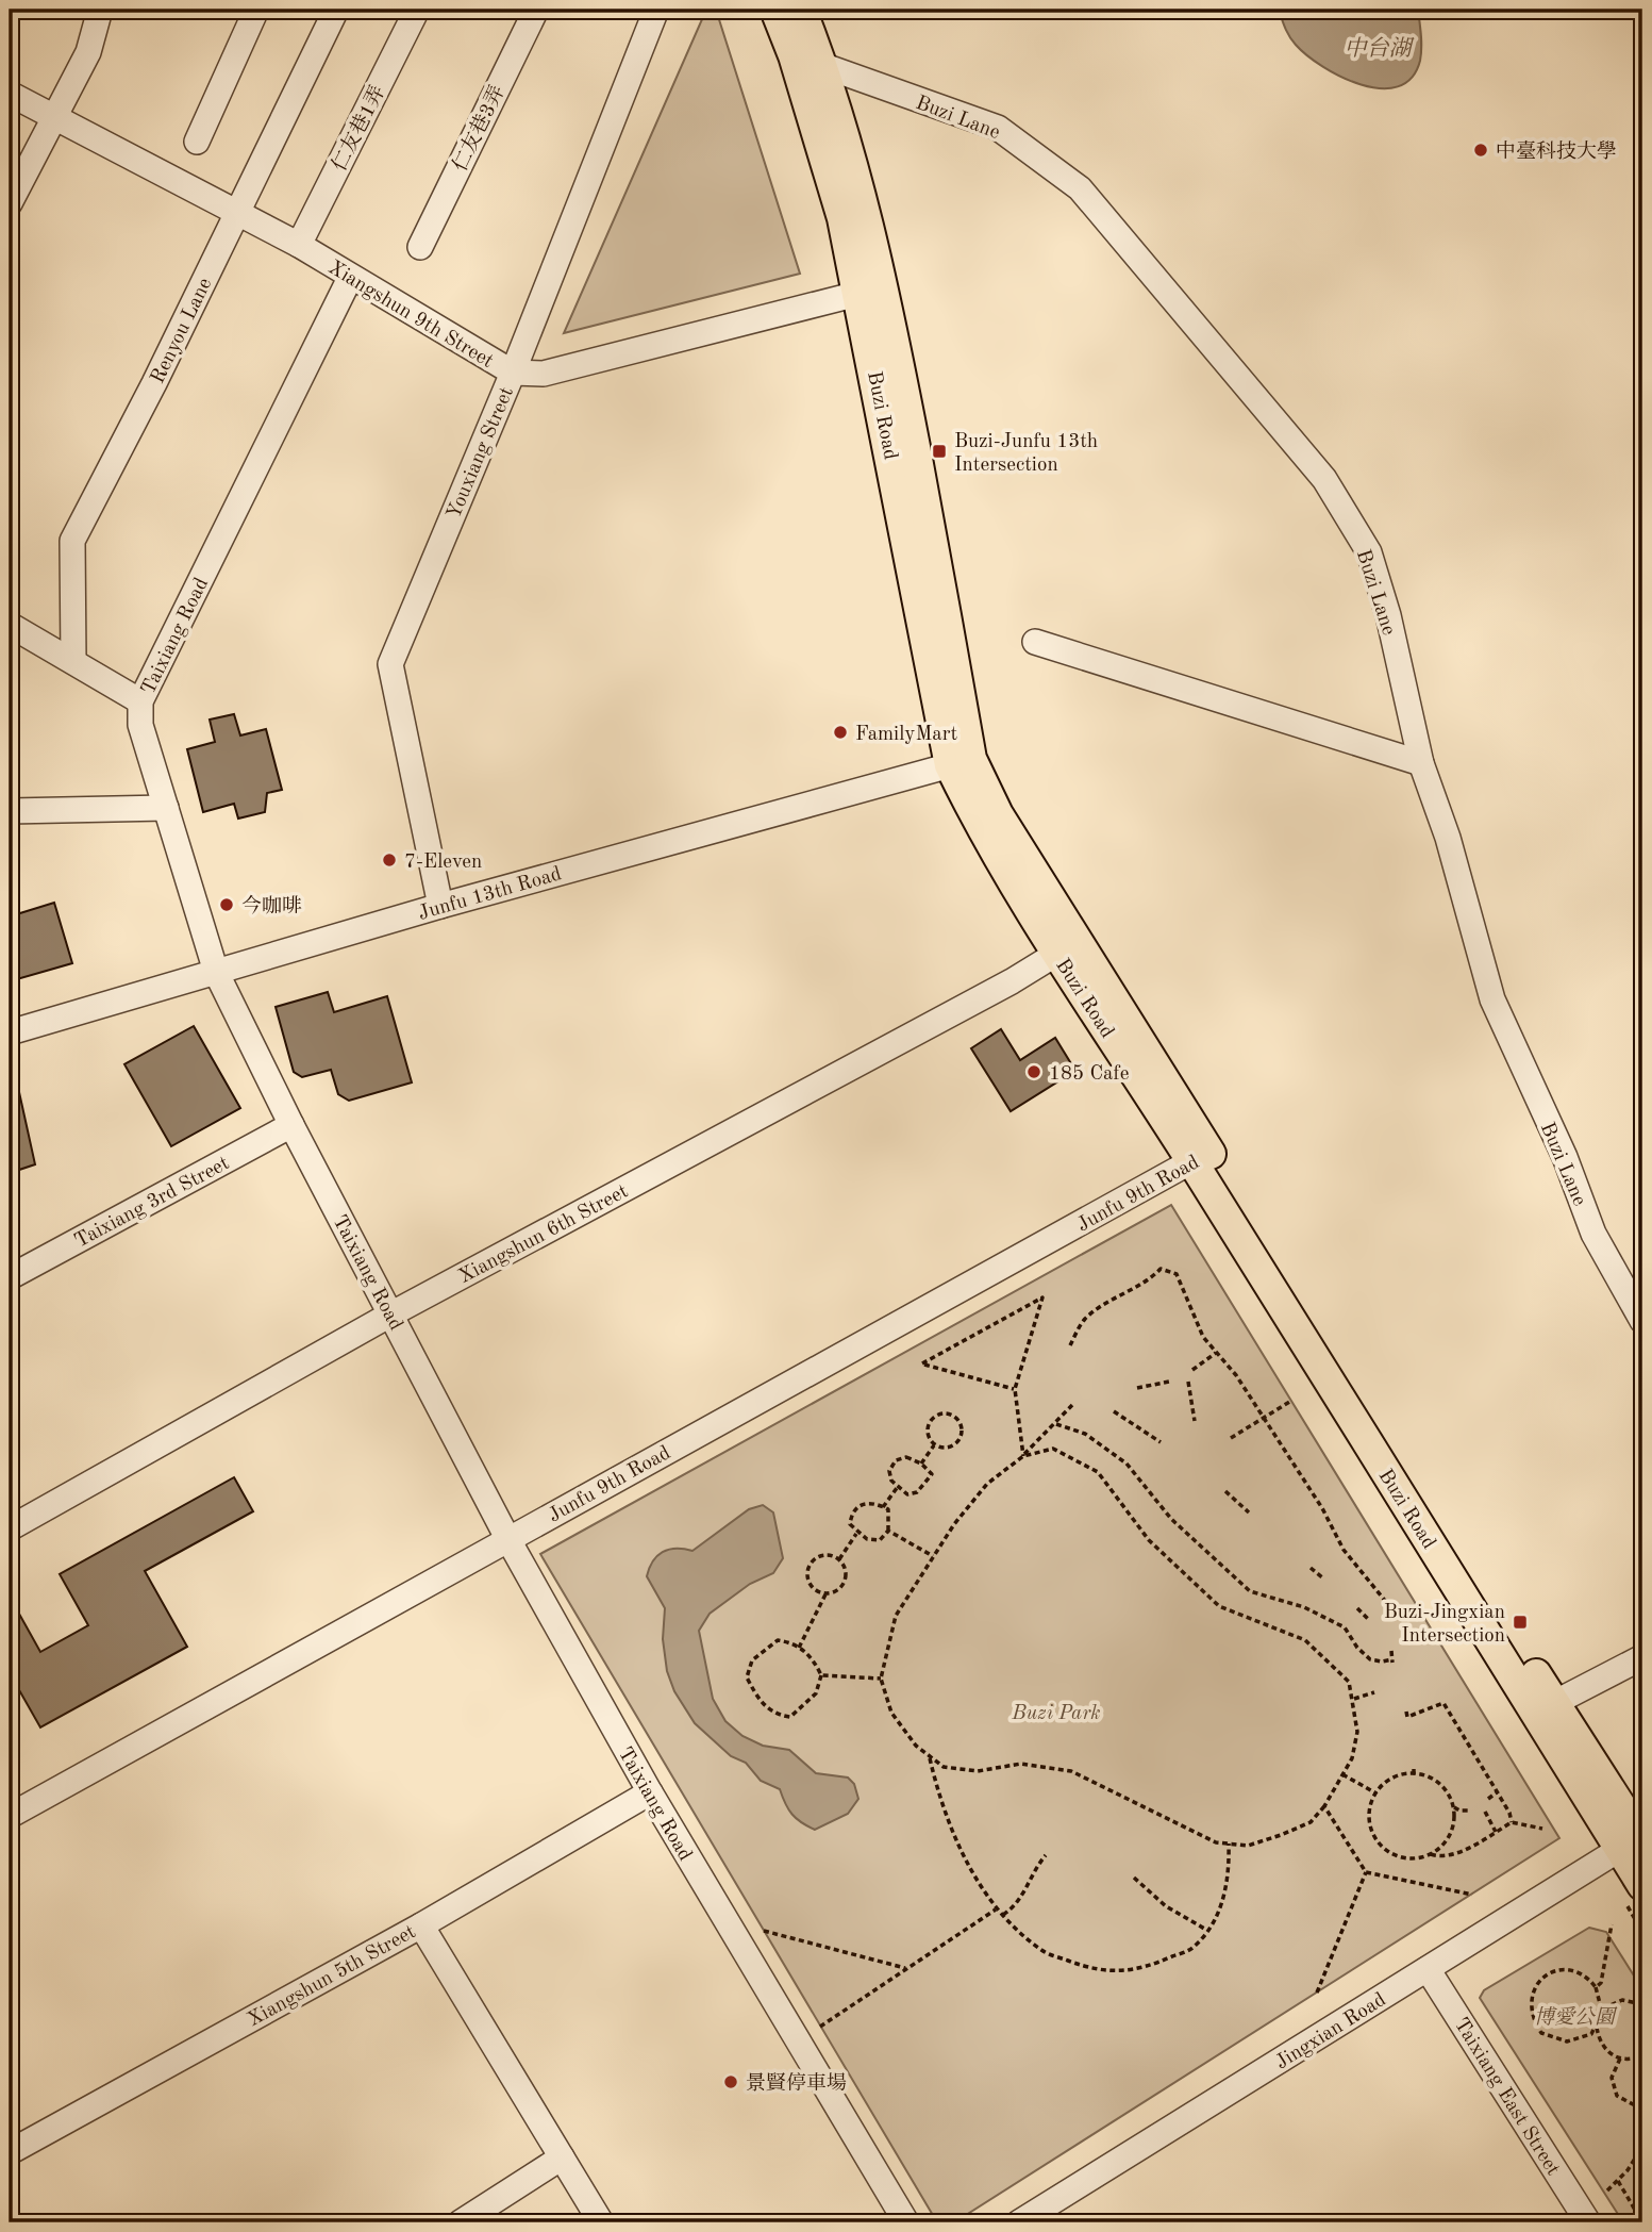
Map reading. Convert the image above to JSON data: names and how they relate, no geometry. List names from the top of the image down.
{
  "streets": {
    "main road": ["Buzi Road"],
    "street": [
      "Buzi Lane",
      "仁友巷1弄",
      "仁友巷3弄",
      "Xiangshun 9th Street",
      "Renyou Lane",
      "Youxiang Street",
      "Taixiang Road",
      "Junfu 13th Road",
      "Junfu 9th Road",
      "Taixiang 3rd Street",
      "Xiangshun 6th Street",
      "Xiangshun 5th Street",
      "Jingxian Road",
      "Taixiang East Street"
    ]
  },
  "crossings": [
    ["Buzi Lane", "Buzi Road"],
    ["仁友巷1弄", "Xiangshun 9th Street"],
    ["Xiangshun 9th Street", "Renyou Lane"],
    ["Xiangshun 9th Street", "Buzi Road"],
    ["Xiangshun 9th Street", "Youxiang Street"],
    ["Xiangshun 9th Street", "Taixiang Road"],
    ["Buzi Road", "Junfu 13th Road"],
    ["Buzi Road", "Junfu 9th Road"],
    ["Buzi Road", "Xiangshun 6th Street"],
    ["Buzi Road", "Jingxian Road"],
    ["Youxiang Street", "Junfu 13th Road"],
    ["Taixiang Road", "Junfu 13th Road"],
    ["Taixiang Road", "Junfu 9th Road"],
    ["Taixiang Road", "Taixiang 3rd Street"],
    ["Taixiang Road", "Xiangshun 6th Street"],
    ["Taixiang Road", "Xiangshun 5th Street"],
    ["Jingxian Road", "Taixiang East Street"]
  ],
  "water": ["中台湖"],
  "parks": ["Buzi Park", "博愛公園"],
  "places": {
    "other": [
      "中臺科技大學",
      "FamilyMart",
      "7-Eleven",
      "今咖啡",
      "185 Cafe",
      "景賢停車場"
    ],
    "transit": ["Buzi-Junfu 13th Intersection", "Buzi-Jingxian Intersection"]
  }
}
